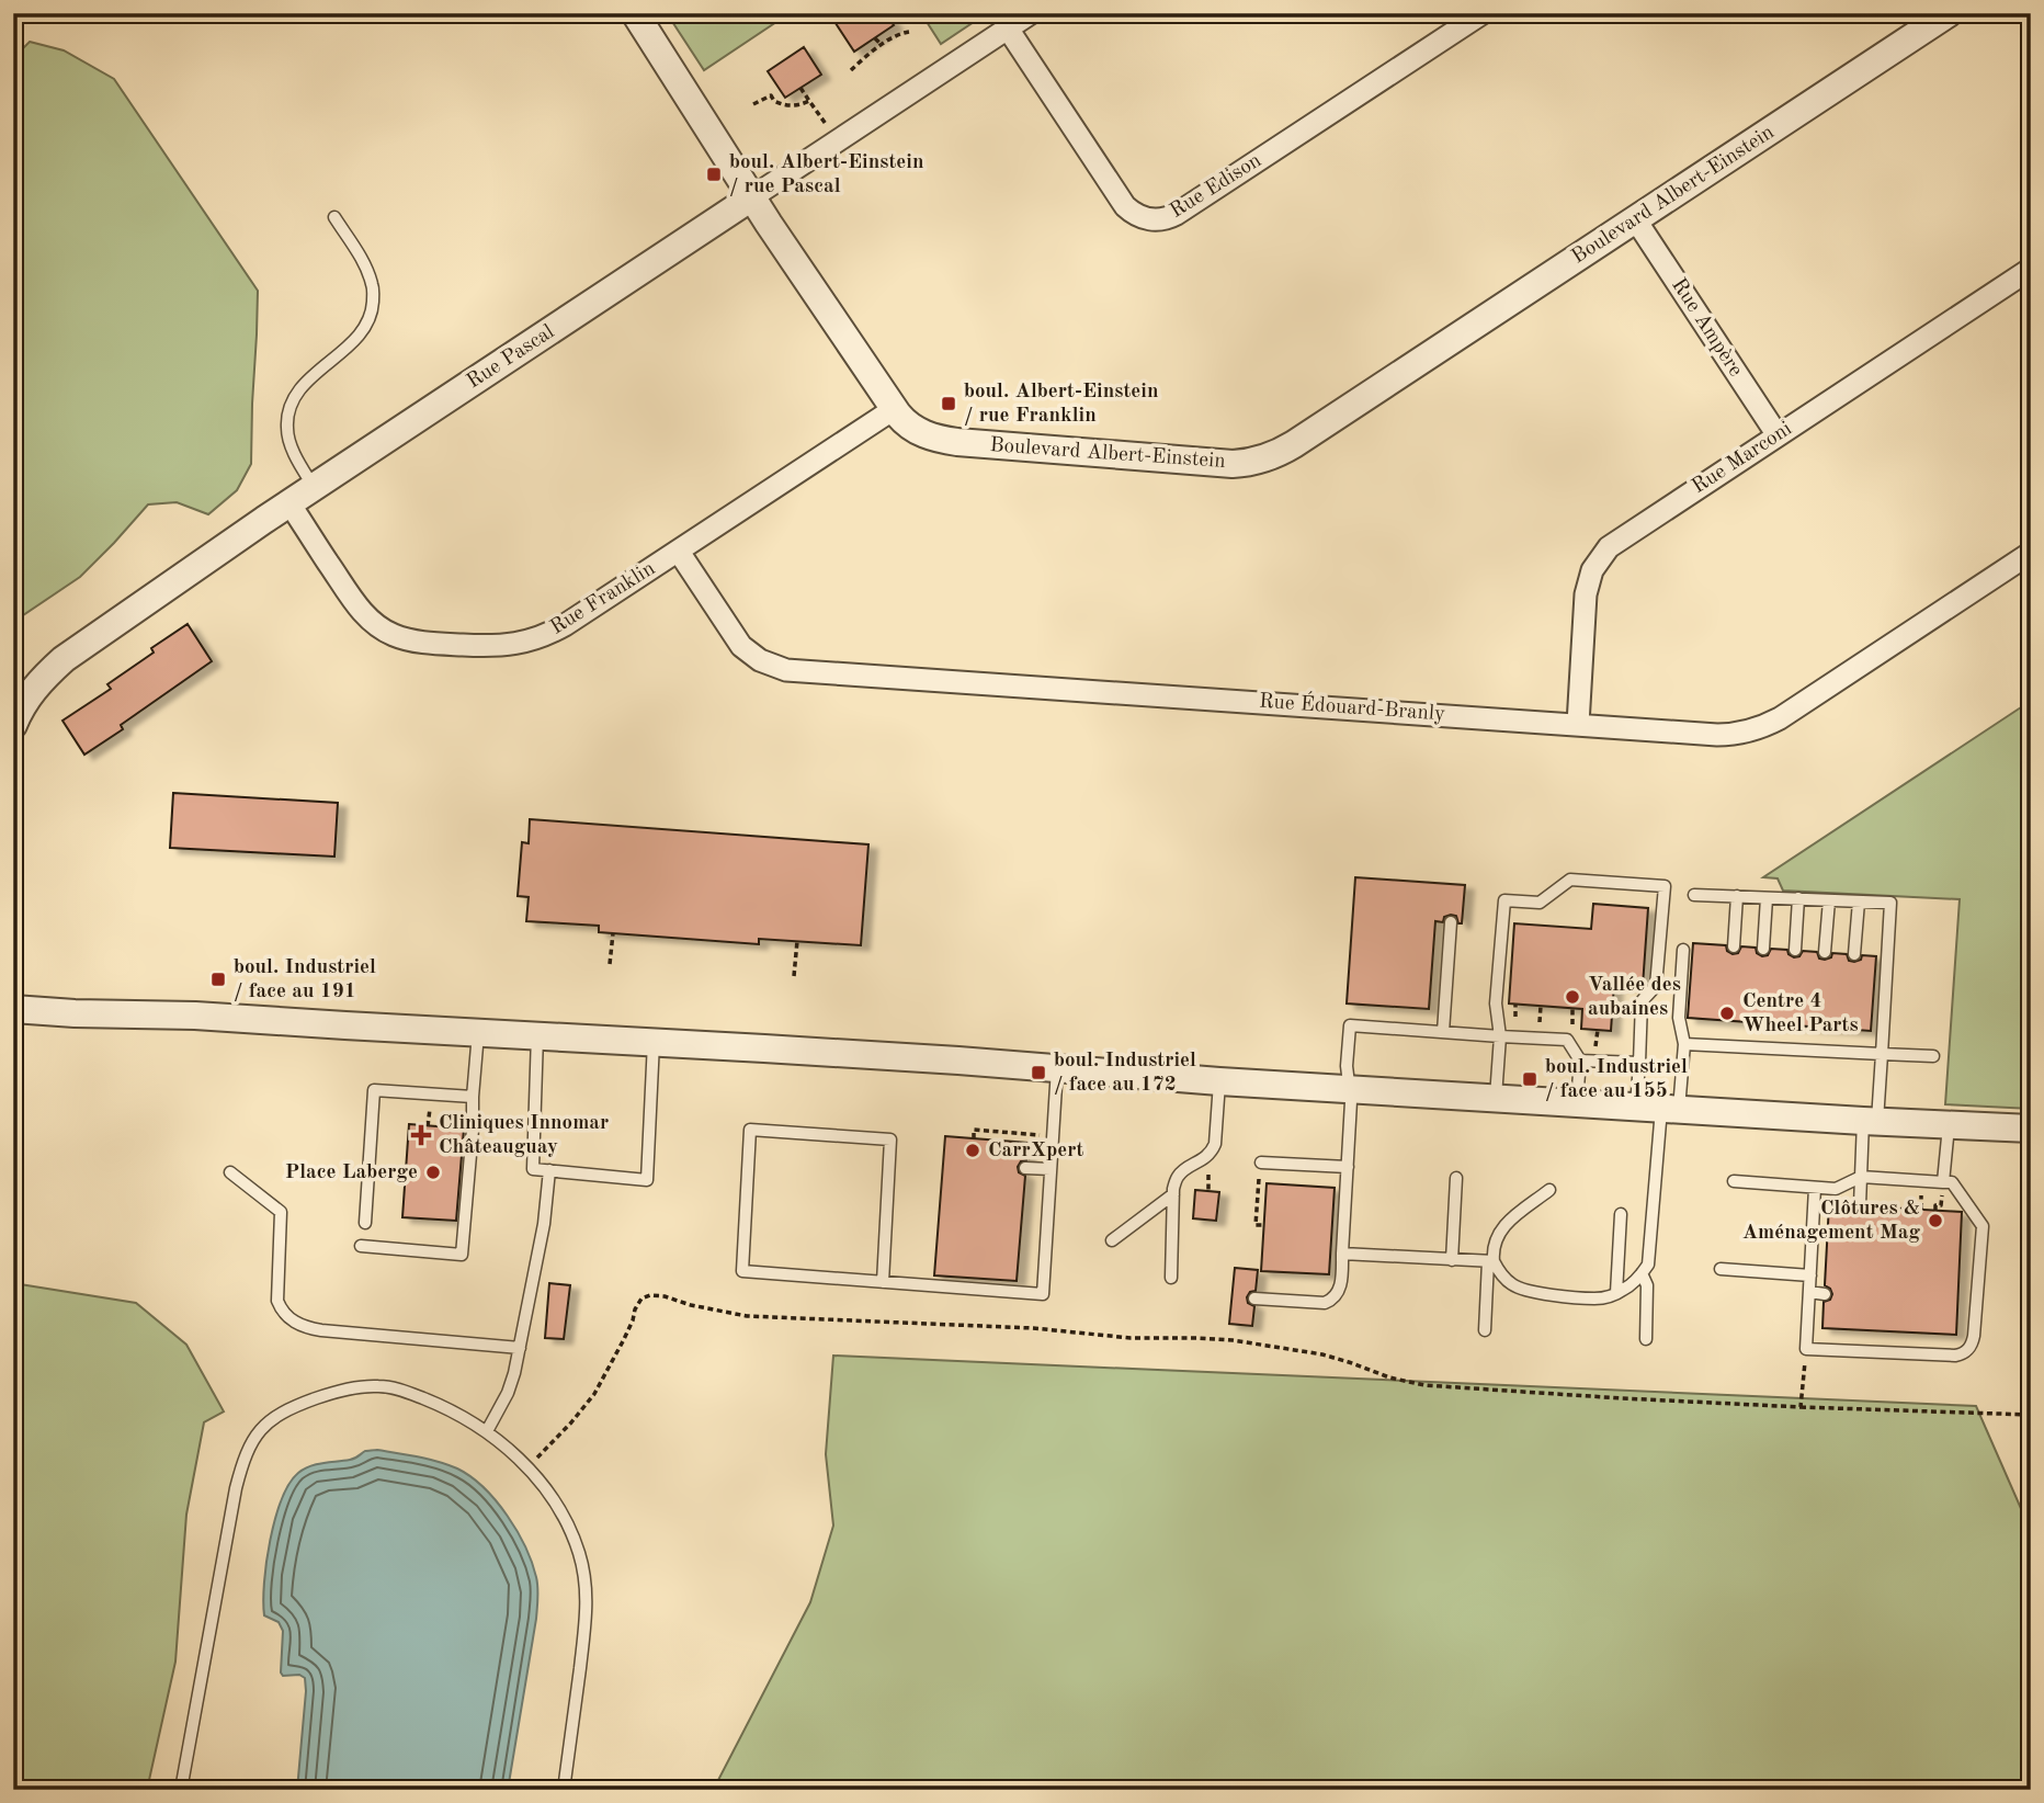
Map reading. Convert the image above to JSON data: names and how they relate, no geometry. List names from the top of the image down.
{
  "streets": {
    "street": [
      "Rue Edison",
      "Boulevard Albert-Einstein",
      "Rue Ampère",
      "Rue Pascal",
      "Rue Marconi",
      "Rue Franklin",
      "Rue Édouard-Branly"
    ]
  },
  "crossings": [
    ["Rue Edison", "Rue Pascal"],
    ["Boulevard Albert-Einstein", "Rue Ampère"],
    ["Boulevard Albert-Einstein", "Rue Pascal"],
    ["Boulevard Albert-Einstein", "Rue Franklin"],
    ["Rue Ampère", "Rue Marconi"],
    ["Rue Pascal", "Rue Franklin"],
    ["Rue Marconi", "Rue Édouard-Branly"],
    ["Rue Franklin", "Rue Édouard-Branly"]
  ],
  "places": {
    "transit": [
      "boul. Albert-Einstein / rue Pascal",
      "boul. Albert-Einstein / rue Franklin",
      "boul. Industriel / face au 191",
      "boul. Industriel / face au 172",
      "boul. Industriel / face au 155"
    ],
    "other": [
      "Vallée des aubaines",
      "Centre 4 Wheel Parts",
      "CarrXpert",
      "Place Laberge",
      "Clôtures & Aménagement Mag"
    ],
    "health": ["Cliniques Innomar Châteauguay"]
  }
}
